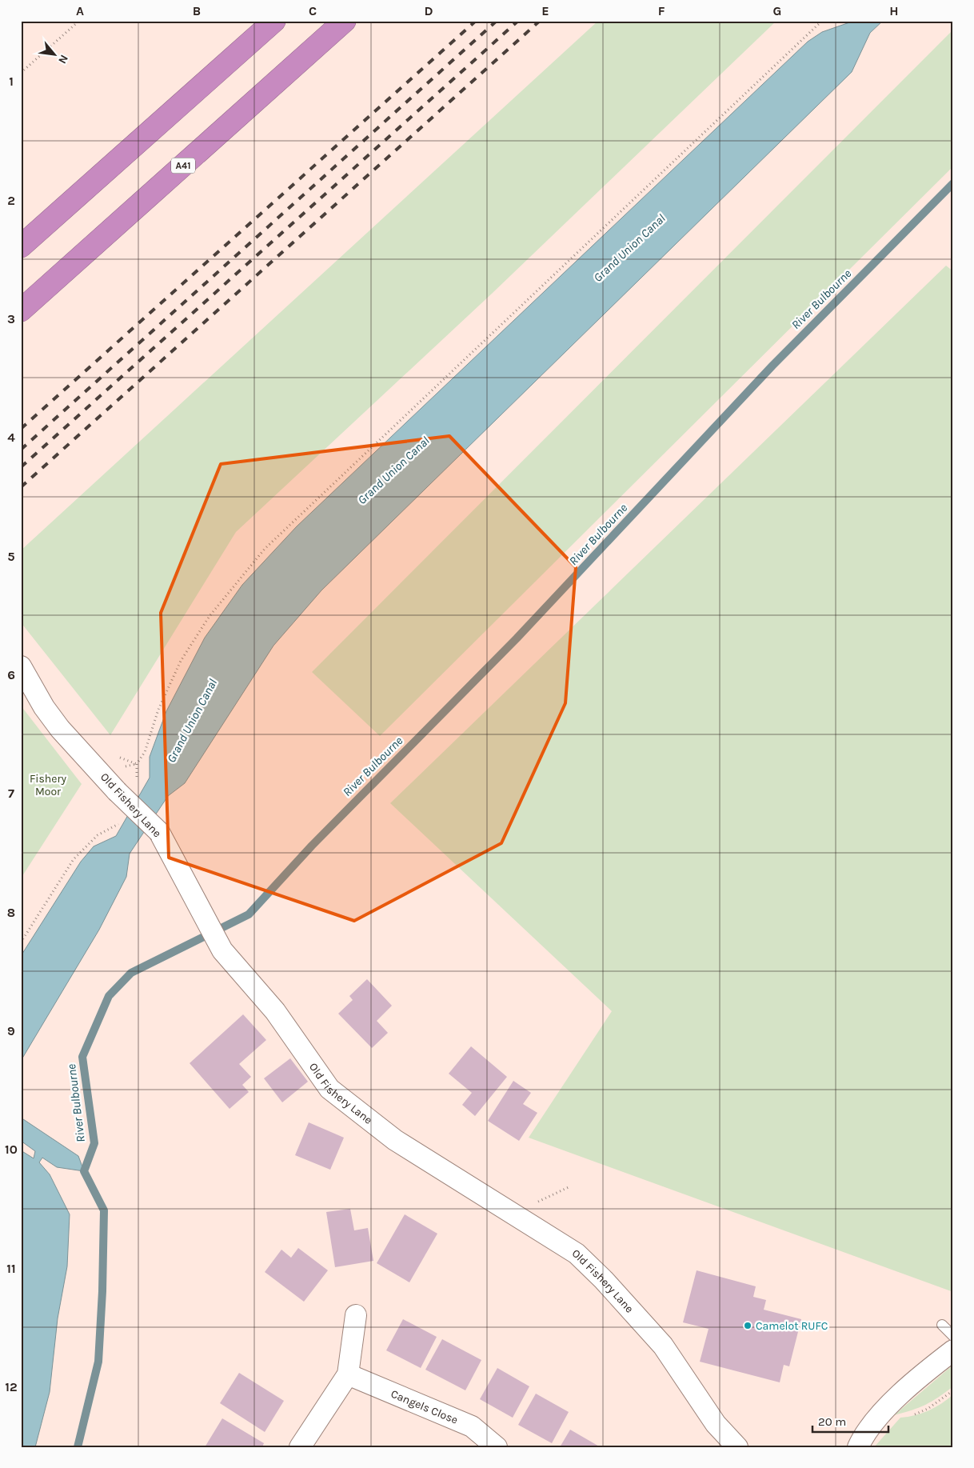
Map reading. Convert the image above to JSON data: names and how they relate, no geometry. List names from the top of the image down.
{
  "streets": {
    "highway": ["A41"],
    "street": ["Old Fishery Lane", "Cangels Close"]
  },
  "water": ["Grand Union Canal", "River Bulbourne"],
  "parks": ["Fishery Moor"],
  "places": ["Camelot RUFC"],
  "scale_bar": "20 m",
  "north": "bottom right",
  "grid": {
    "columns": [
      "A",
      "B",
      "C",
      "D",
      "E",
      "F",
      "G",
      "H"
    ],
    "rows": [
      "1",
      "2",
      "3",
      "4",
      "5",
      "6",
      "7",
      "8",
      "9",
      "10",
      "11",
      "12"
    ]
  }
}
